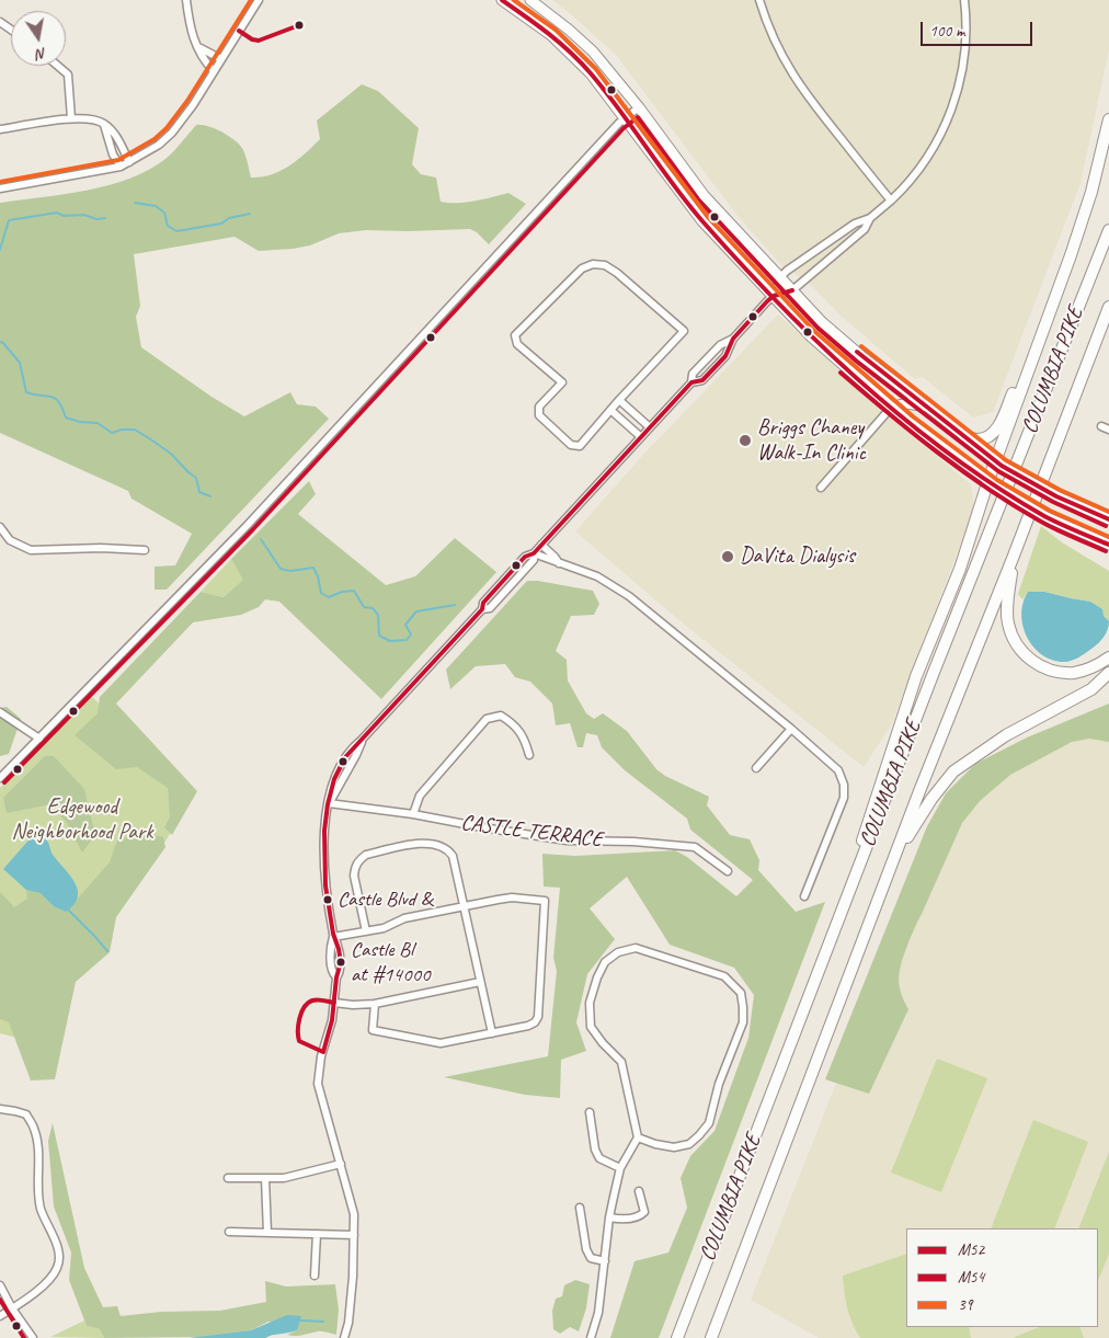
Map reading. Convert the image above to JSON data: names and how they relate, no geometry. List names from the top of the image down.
{
  "streets": {
    "highway": ["COLUMBIA PIKE"],
    "street": ["CASTLE TERRACE"]
  },
  "parks": ["Edgewood Neighborhood Park"],
  "places": [
    "Briggs Chaney Walk-In Clinic",
    "DaVita Dialysis",
    "Castle Blvd &",
    "Castle Bl at #14000"
  ],
  "lines": ["transit line M52", "transit line 39", "transit line M54"],
  "legend": ["M52", "M54", "39"],
  "scale_bar": "100 m",
  "north": "bottom"
}
